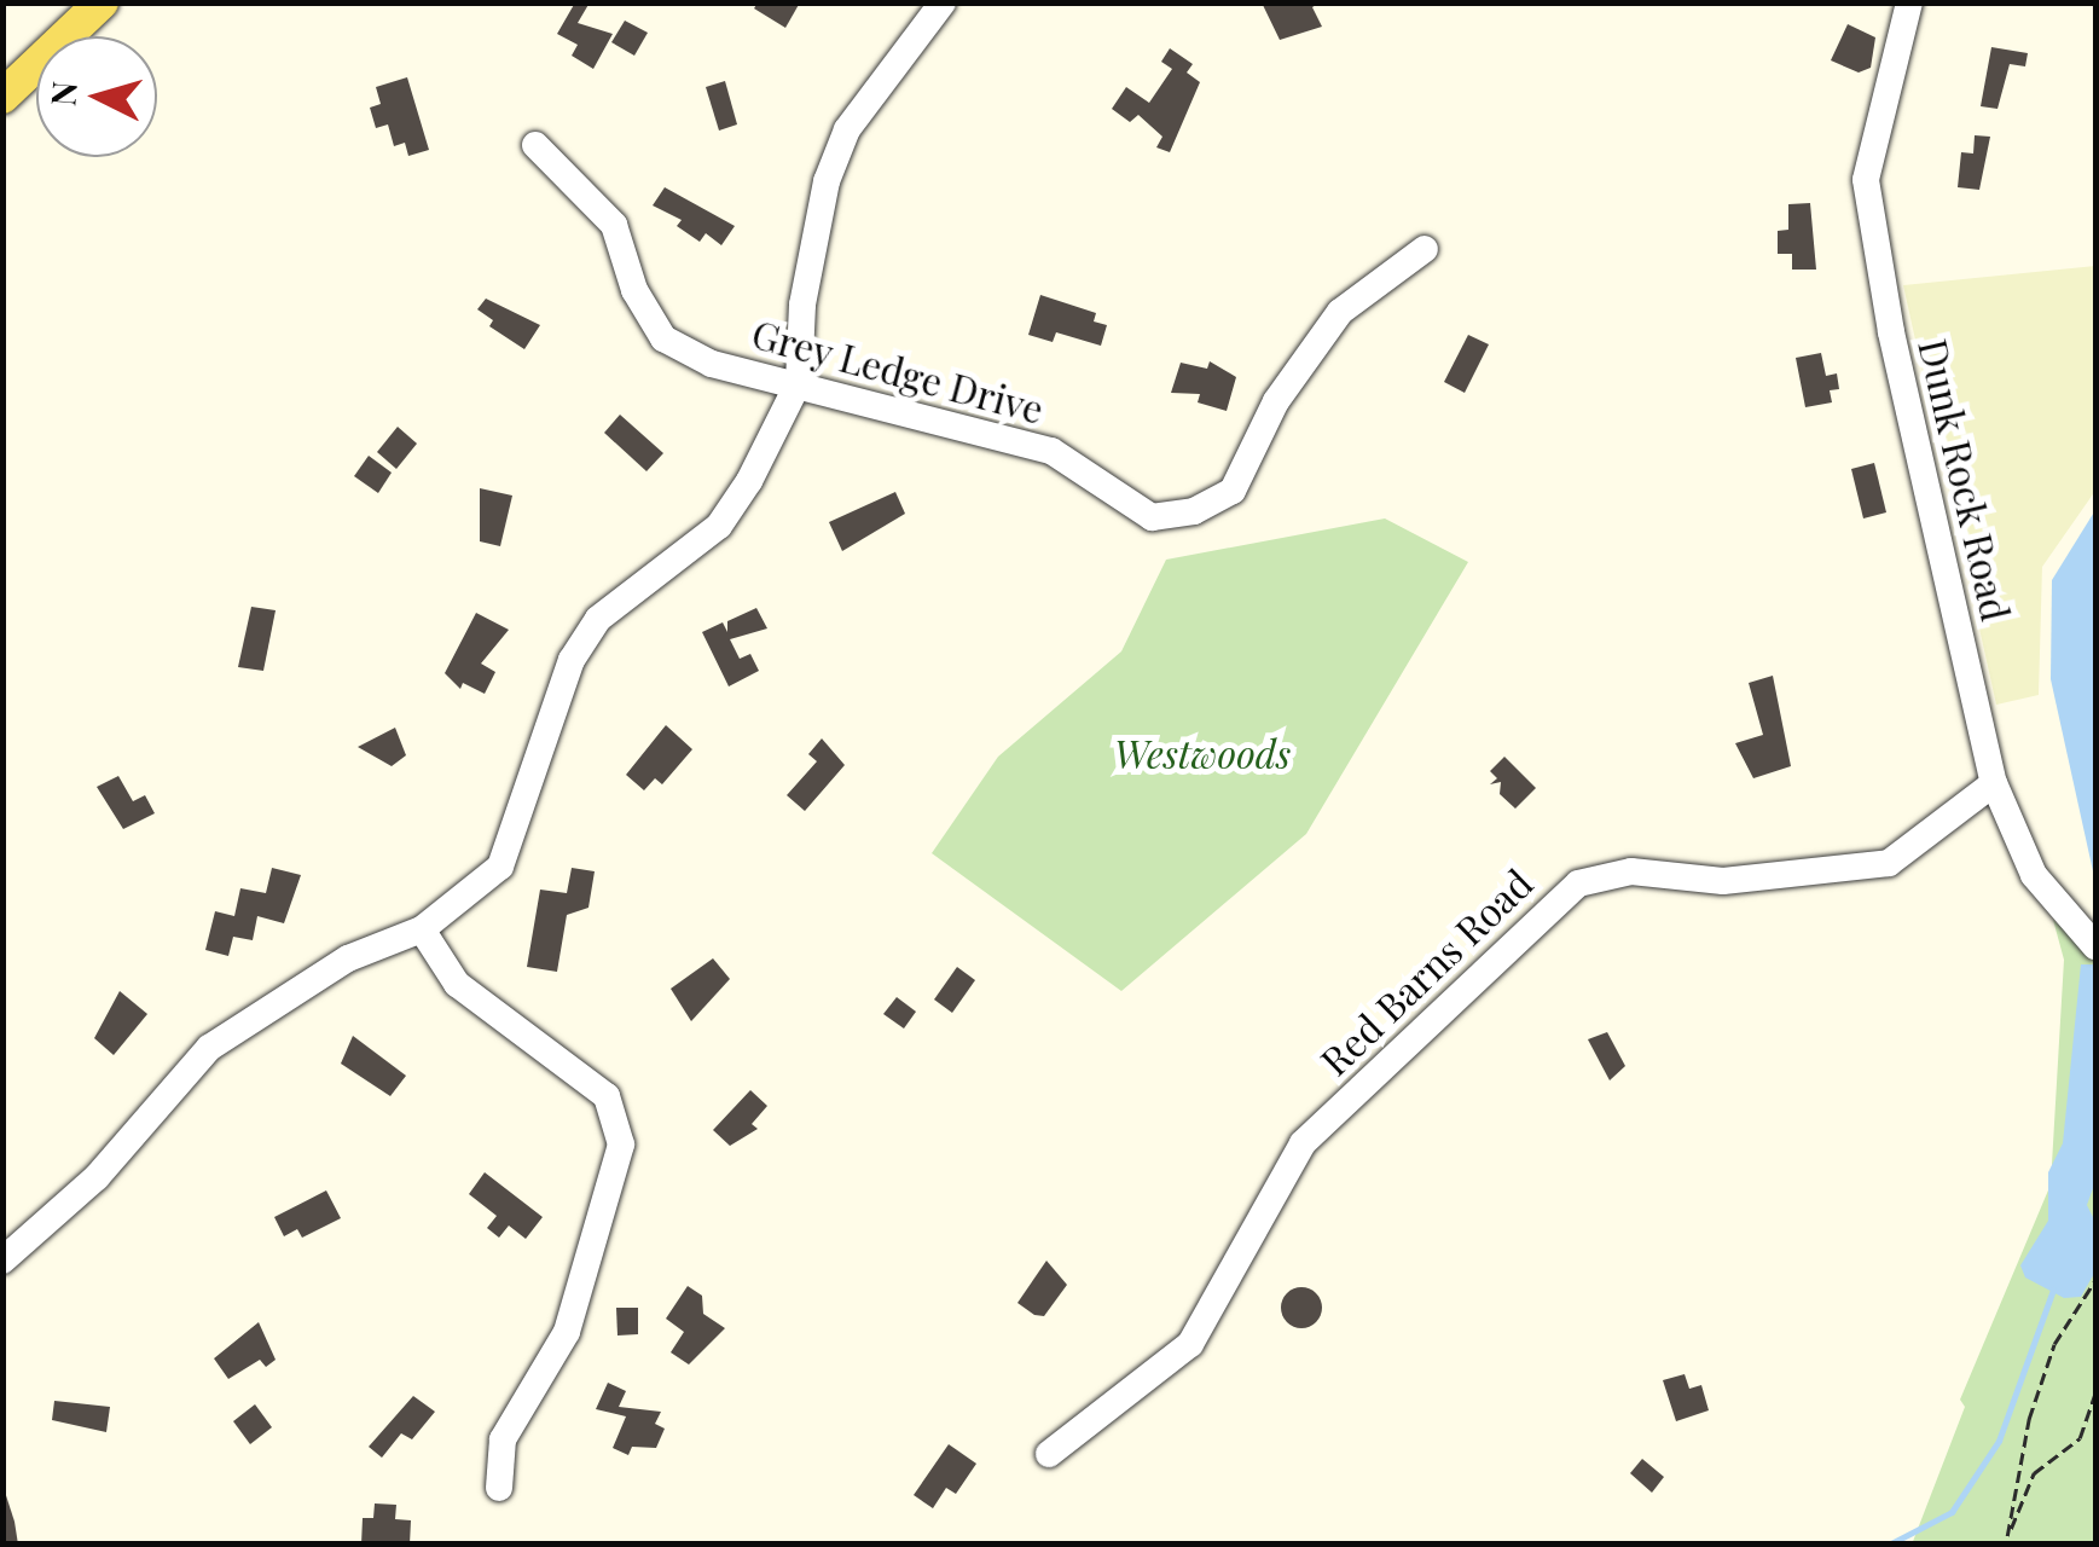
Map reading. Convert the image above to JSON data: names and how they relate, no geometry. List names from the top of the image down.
{
  "streets": {
    "street": ["Grey Ledge Drive", "Dunk Rock Road", "Red Barns Road"]
  },
  "crossings": [
    ["Dunk Rock Road", "Red Barns Road"]
  ],
  "parks": ["Westwoods"],
  "north": "left"
}
